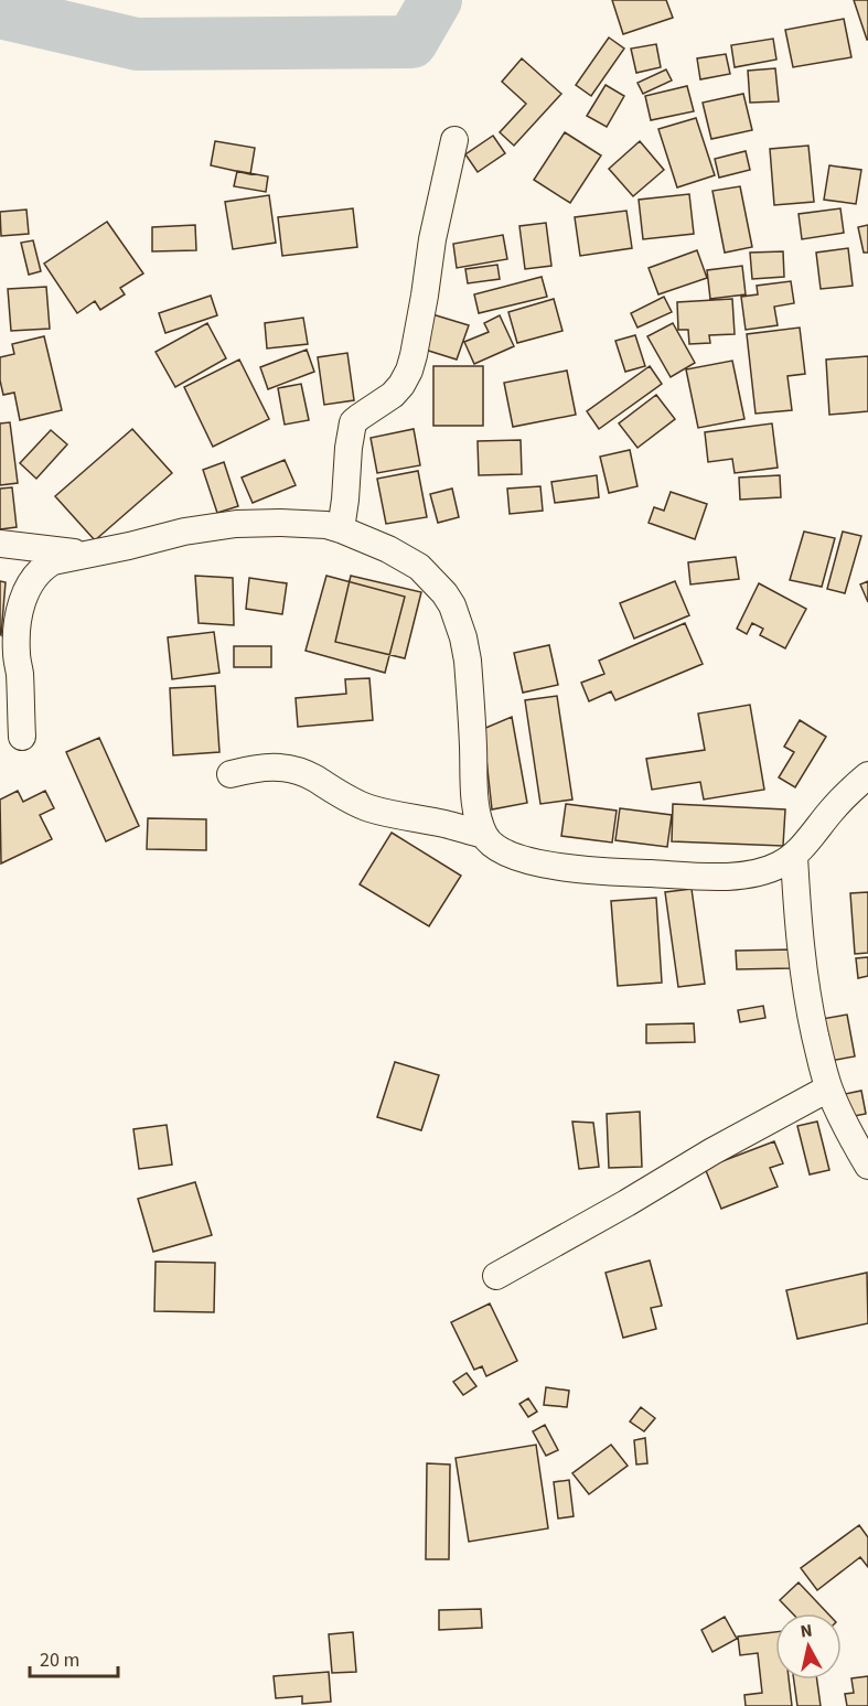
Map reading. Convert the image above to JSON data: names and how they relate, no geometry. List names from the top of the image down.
{
  "scale_bar": "20 m",
  "north": "top"
}
